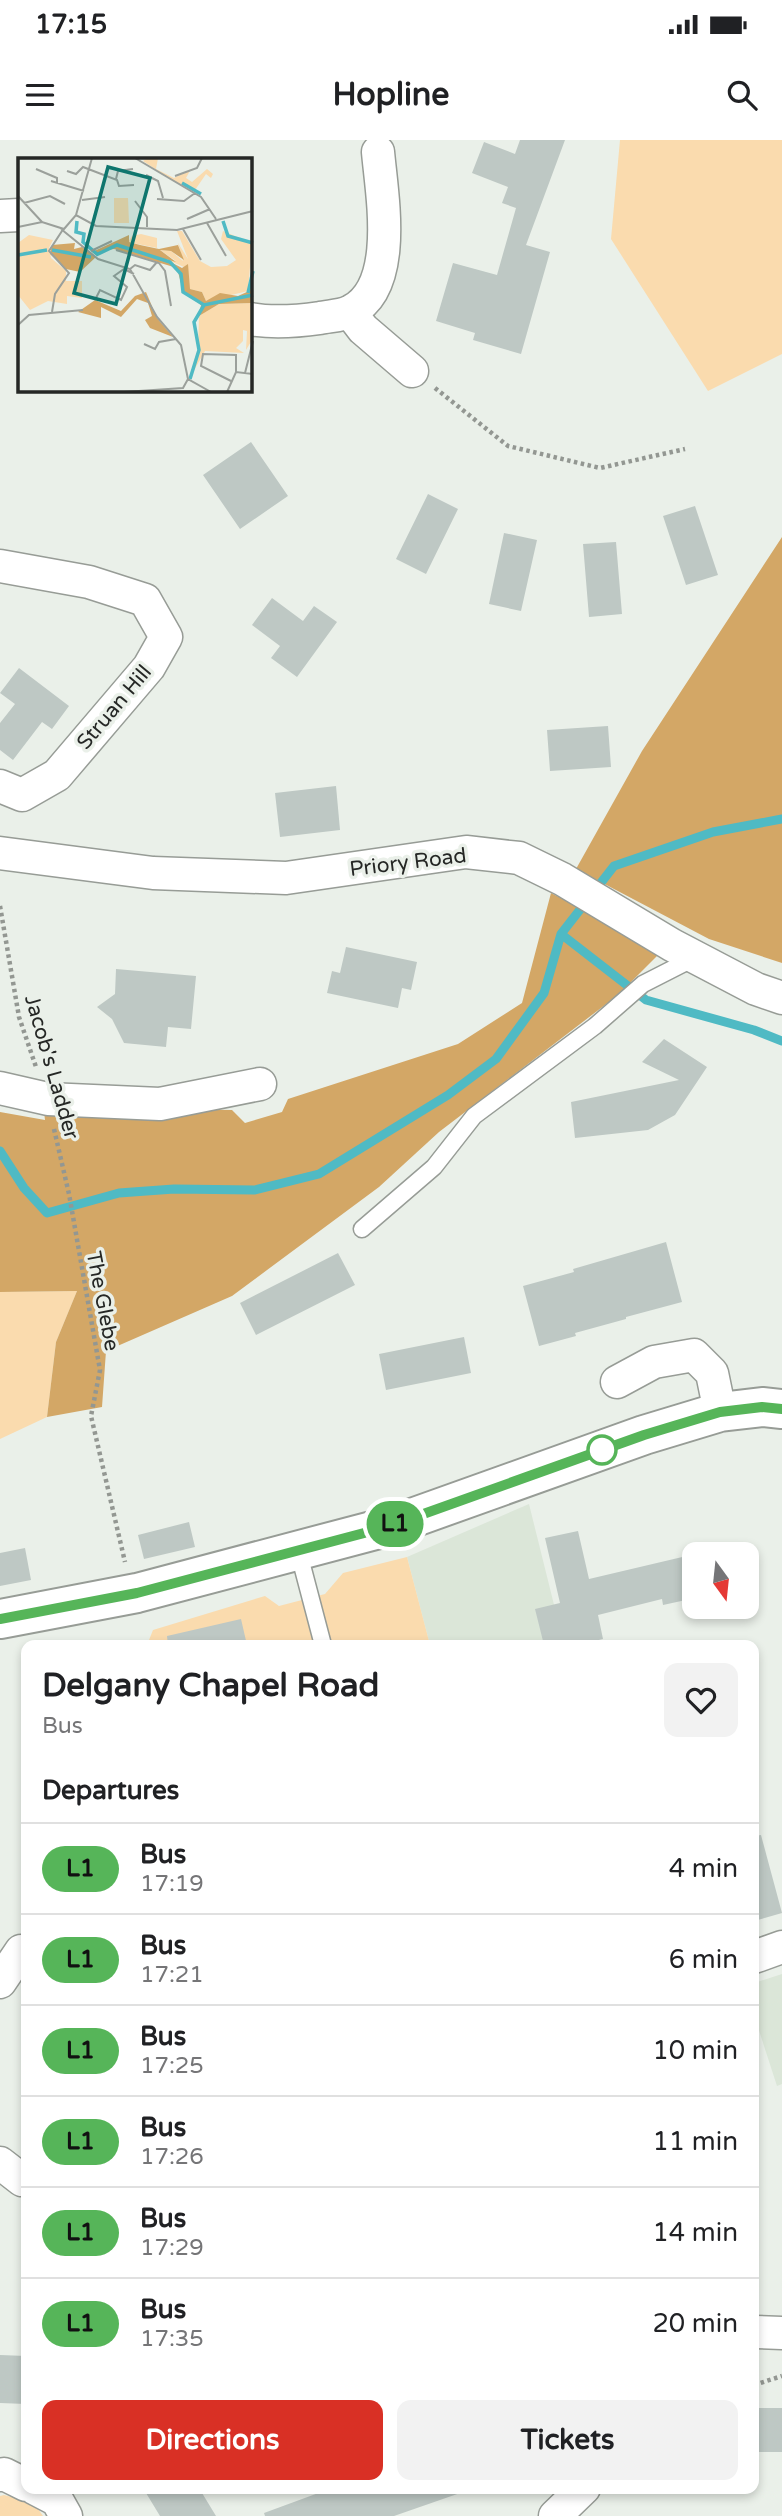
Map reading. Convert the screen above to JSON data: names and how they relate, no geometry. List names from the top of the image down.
{
  "streets": {
    "street": ["Struan Hill", "Priory Road"],
    "path": ["Jacob's Ladder", "The Glebe"]
  },
  "crossings": [
    ["Jacob's Ladder", "The Glebe"]
  ],
  "lines": ["bus line L1"],
  "north": "bottom",
  "page": {
    "status": "17:15",
    "header": "Hopline",
    "on_map": "L1",
    "heading": [
      ["Delgany Chapel Road", "Bus"],
      "Departures"
    ],
    "list": [
      {
        "mark": "L1",
        "name": "Bus",
        "note": "17:19",
        "value": "4 min"
      },
      {
        "mark": "L1",
        "name": "Bus",
        "note": "17:21",
        "value": "6 min"
      },
      {
        "mark": "L1",
        "name": "Bus",
        "note": "17:25",
        "value": "10 min"
      },
      {
        "mark": "L1",
        "name": "Bus",
        "note": "17:26",
        "value": "11 min"
      },
      {
        "mark": "L1",
        "name": "Bus",
        "note": "17:29",
        "value": "14 min"
      },
      {
        "mark": "L1",
        "name": "Bus",
        "note": "17:35",
        "value": "20 min"
      }
    ],
    "buttons": ["Directions", "Tickets"]
  }
}
